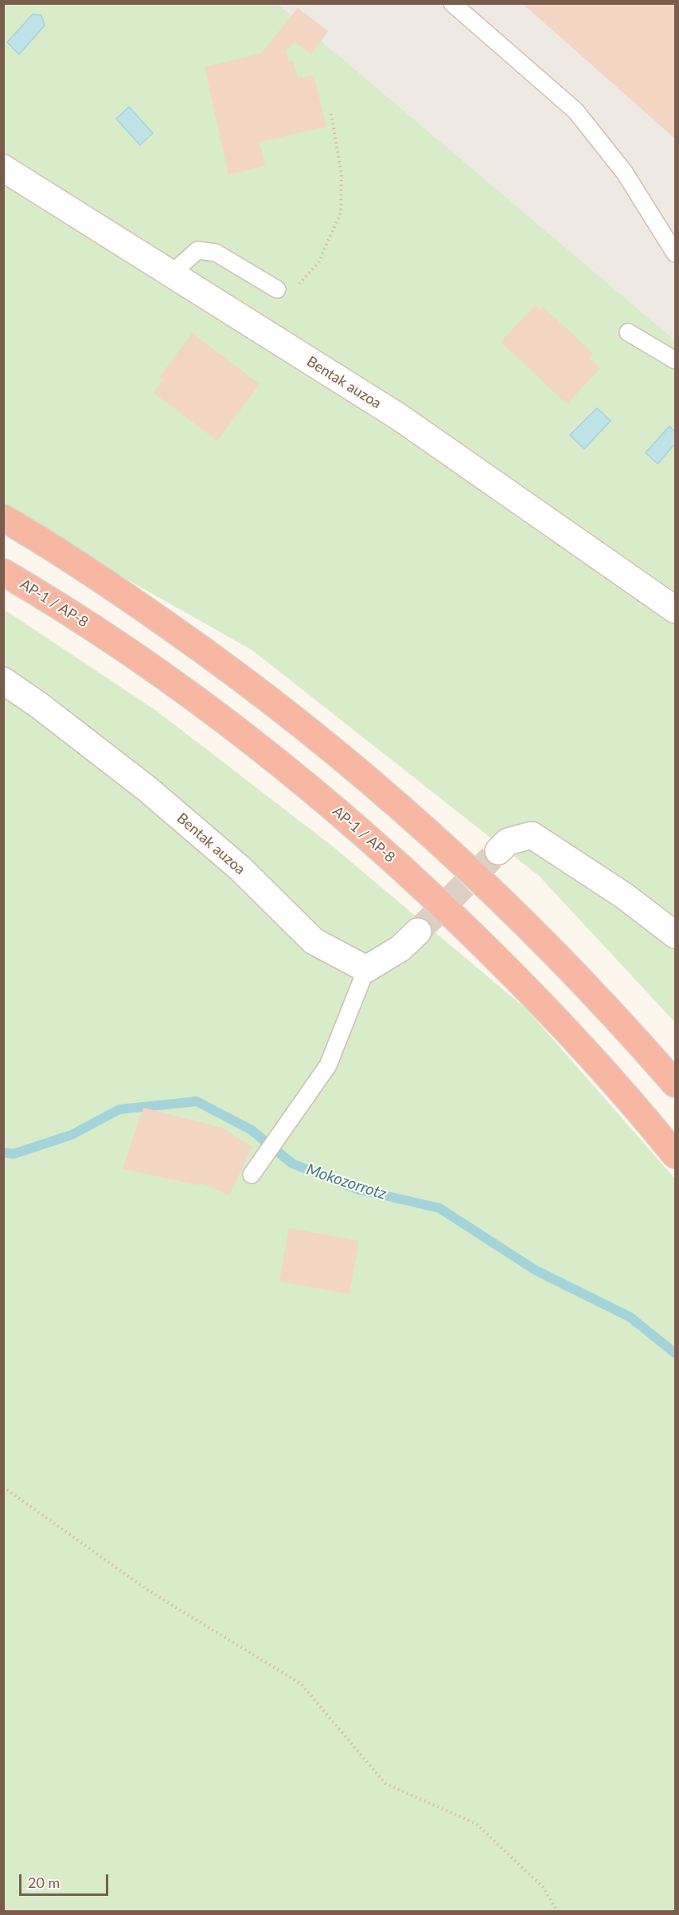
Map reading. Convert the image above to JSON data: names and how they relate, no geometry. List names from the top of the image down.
{
  "streets": {
    "highway": ["AP-1 / AP-8"],
    "main road": ["Bentak auzoa"]
  },
  "water": ["Mokozorrotz"],
  "scale_bar": "20 m"
}
